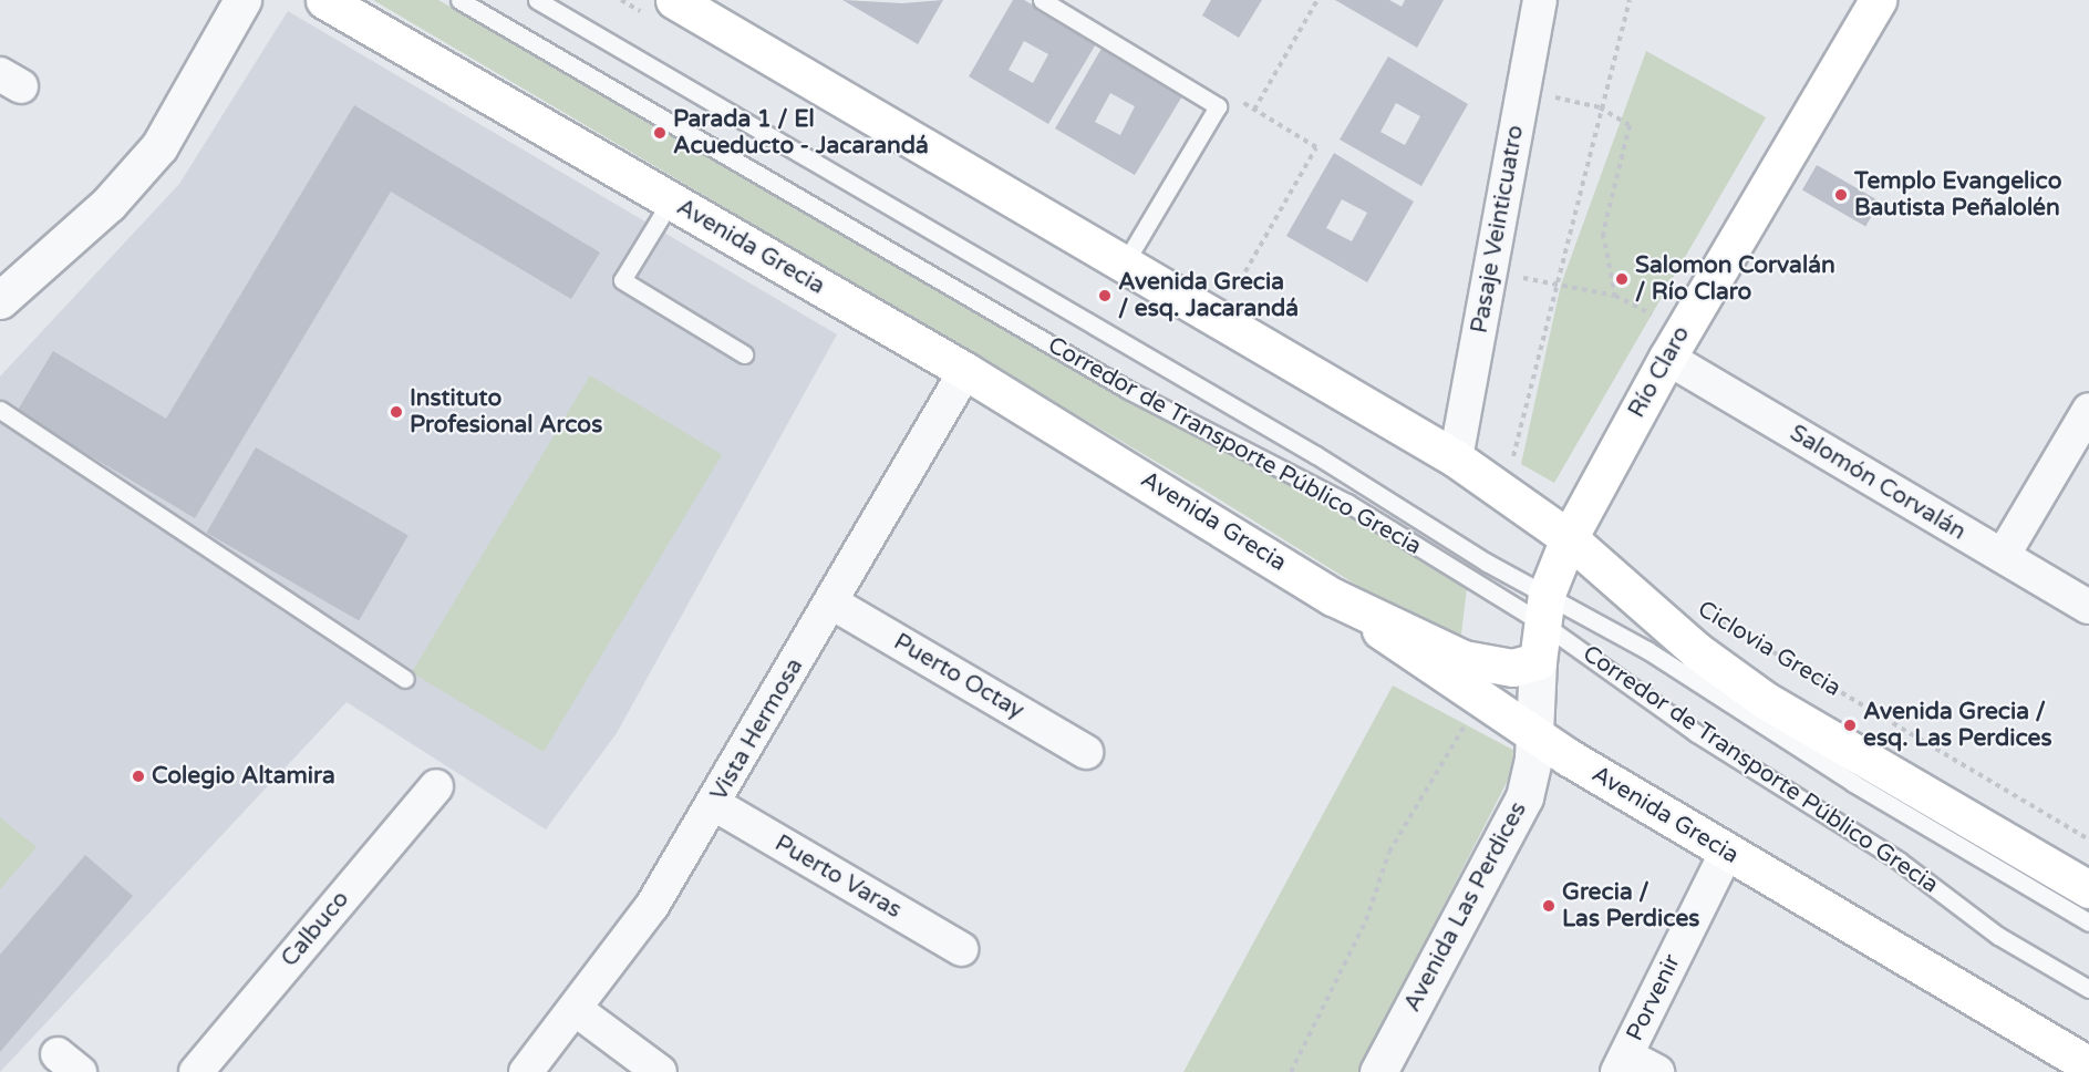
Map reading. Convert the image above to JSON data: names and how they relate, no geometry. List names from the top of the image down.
{
  "streets": {
    "main road": ["Avenida Grecia", "Río Claro"],
    "street": [
      "Pasaje Veinticuatro",
      "Salomón Corvalán",
      "Puerto Octay",
      "Vista Hermosa",
      "Puerto Varas",
      "Avenida Las Perdices",
      "Calbuco",
      "Porvenir"
    ],
    "lane": ["Corredor de Transporte Público Grecia"],
    "path": ["Ciclovia Grecia"]
  },
  "crossings": [
    ["Avenida Grecia", "Río Claro"],
    ["Avenida Grecia", "Vista Hermosa"],
    ["Avenida Grecia", "Avenida Las Perdices"],
    ["Avenida Grecia", "Porvenir"],
    ["Río Claro", "Corredor de Transporte Público Grecia"],
    ["Río Claro", "Salomón Corvalán"],
    ["Río Claro", "Avenida Las Perdices"],
    ["Puerto Octay", "Vista Hermosa"],
    ["Vista Hermosa", "Puerto Varas"]
  ],
  "places": [
    "Parada 1 / El Acueducto - Jacarandá",
    "Templo Evangelico Bautista Peñalolén",
    "Salomon Corvalán / Río Claro",
    "Avenida Grecia / esq. Jacarandá",
    "Instituto Profesional Arcos",
    "Avenida Grecia / esq. Las Perdices",
    "Colegio Altamira",
    "Grecia / Las Perdices"
  ]
}
